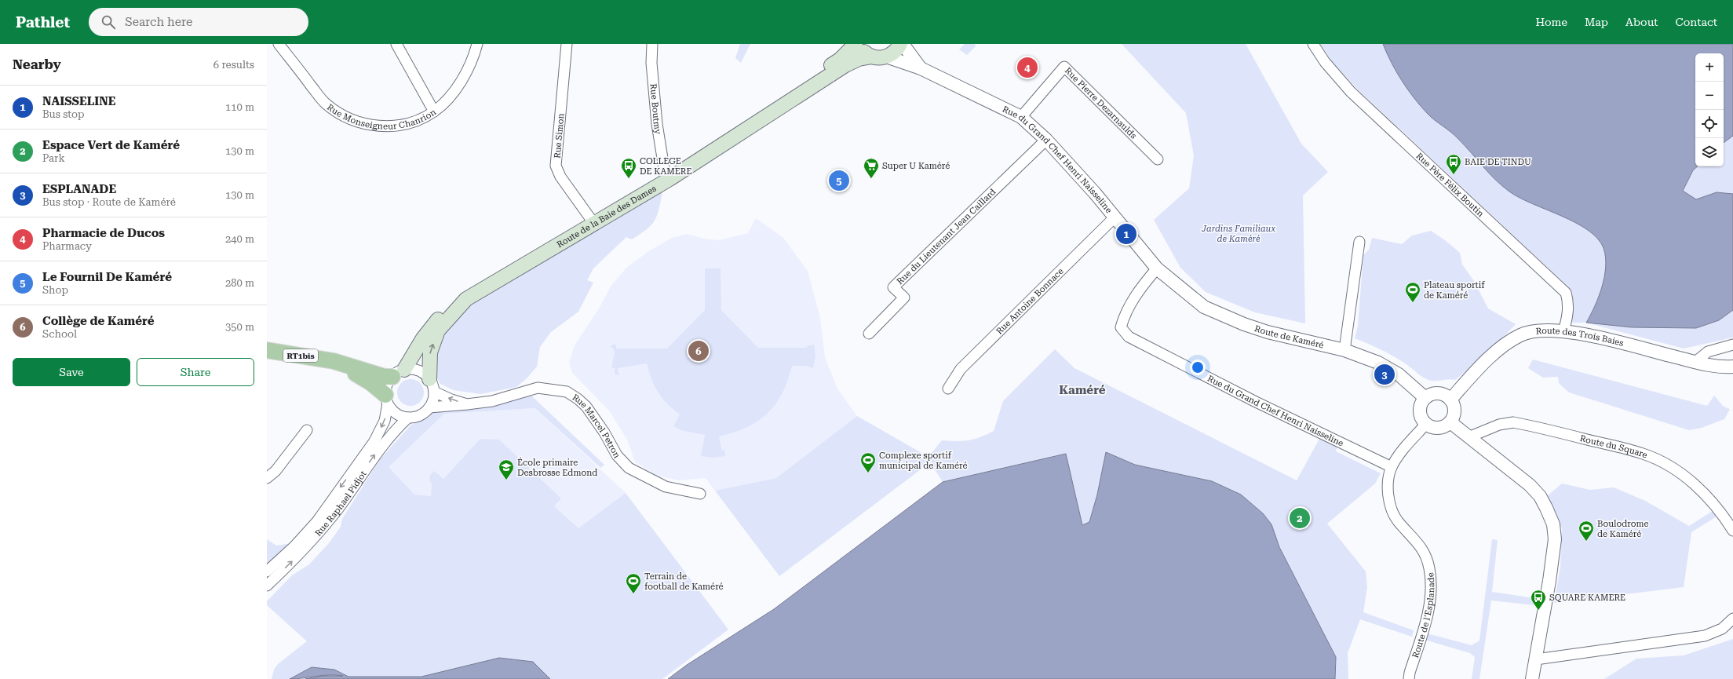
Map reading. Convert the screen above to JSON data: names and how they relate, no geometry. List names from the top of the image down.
{
  "streets": {
    "main road": ["Route de la Baie des Dames", "RT1bis"],
    "street": [
      "Rue Pierre Dezarnaulds",
      "Rue Monseigneur Chanrion",
      "Rue Boutmy",
      "Rue Simon",
      "Rue du Grand Chef Henri Naisseline",
      "Rue Père Félix Boutin",
      "Rue du Lieutenant Jean Caillard",
      "Rue Antoine Bonnace",
      "Route de Kaméré",
      "Route des Trois Baies",
      "Rue Marcel Petron",
      "Route du Square",
      "Rue Raphael Pidjot",
      "Route de l'Esplanade"
    ]
  },
  "crossings": [
    ["Rue Pierre Dezarnaulds", "Rue du Grand Chef Henri Naisseline"],
    ["Rue Boutmy", "Route de la Baie des Dames"],
    ["Rue Simon", "Route de la Baie des Dames"],
    ["Rue du Grand Chef Henri Naisseline", "Route de la Baie des Dames"],
    ["Rue du Grand Chef Henri Naisseline", "Rue du Lieutenant Jean Caillard"],
    ["Rue du Grand Chef Henri Naisseline", "Rue Antoine Bonnace"],
    ["Rue du Grand Chef Henri Naisseline", "Route de Kaméré"],
    ["Rue du Grand Chef Henri Naisseline", "Route de l'Esplanade"],
    ["Rue Père Félix Boutin", "Route des Trois Baies"],
    ["Route de la Baie des Dames", "RT1bis"],
    ["Route de la Baie des Dames", "Rue Marcel Petron"],
    ["Route de la Baie des Dames", "Rue Raphael Pidjot"],
    ["Route de Kaméré", "Route des Trois Baies"],
    ["Route de Kaméré", "Route de l'Esplanade"],
    ["Route des Trois Baies", "Route de l'Esplanade"],
    ["RT1bis", "Rue Marcel Petron"],
    ["RT1bis", "Rue Raphael Pidjot"],
    ["Rue Marcel Petron", "Rue Raphael Pidjot"]
  ],
  "districts": ["Kaméré"],
  "parks": ["Jardins Familiaux de Kaméré"],
  "places": {
    "bus stop": ["BAIE DE TINDU", "COLLEGE DE KAMERE", "SQUARE KAMERE"],
    "supermarket": ["Super U Kaméré"],
    "sports": [
      "Plateau sportif de Kaméré",
      "Complexe sportif municipal de Kaméré",
      "Boulodrome de Kaméré",
      "Terrain de football de Kaméré"
    ],
    "school or university": ["École primaire Desbrosse Edmond"]
  },
  "page": {
    "header": "Pathlet",
    "search": "Search here",
    "nav": [
      "Home",
      "Map",
      "About",
      "Contact"
    ],
    "heading": ["Nearby", "6 results"],
    "map_buttons": ["+", "−"],
    "pins": [
      "4",
      "5",
      "1",
      "6",
      "3",
      "2"
    ],
    "list": [
      {
        "mark": "1",
        "name": "NAISSELINE",
        "note": "Bus stop",
        "value": "110 m"
      },
      {
        "mark": "2",
        "name": "Espace Vert de Kaméré",
        "note": "Park",
        "value": "130 m"
      },
      {
        "mark": "3",
        "name": "ESPLANADE",
        "note": "Bus stop · Route de Kaméré",
        "value": "130 m"
      },
      {
        "mark": "4",
        "name": "Pharmacie de Ducos",
        "note": "Pharmacy",
        "value": "240 m"
      },
      {
        "mark": "5",
        "name": "Le Fournil De Kaméré",
        "note": "Shop",
        "value": "280 m"
      },
      {
        "mark": "6",
        "name": "Collège de Kaméré",
        "note": "School",
        "value": "350 m"
      }
    ],
    "buttons": ["Save", "Share"]
  }
}
